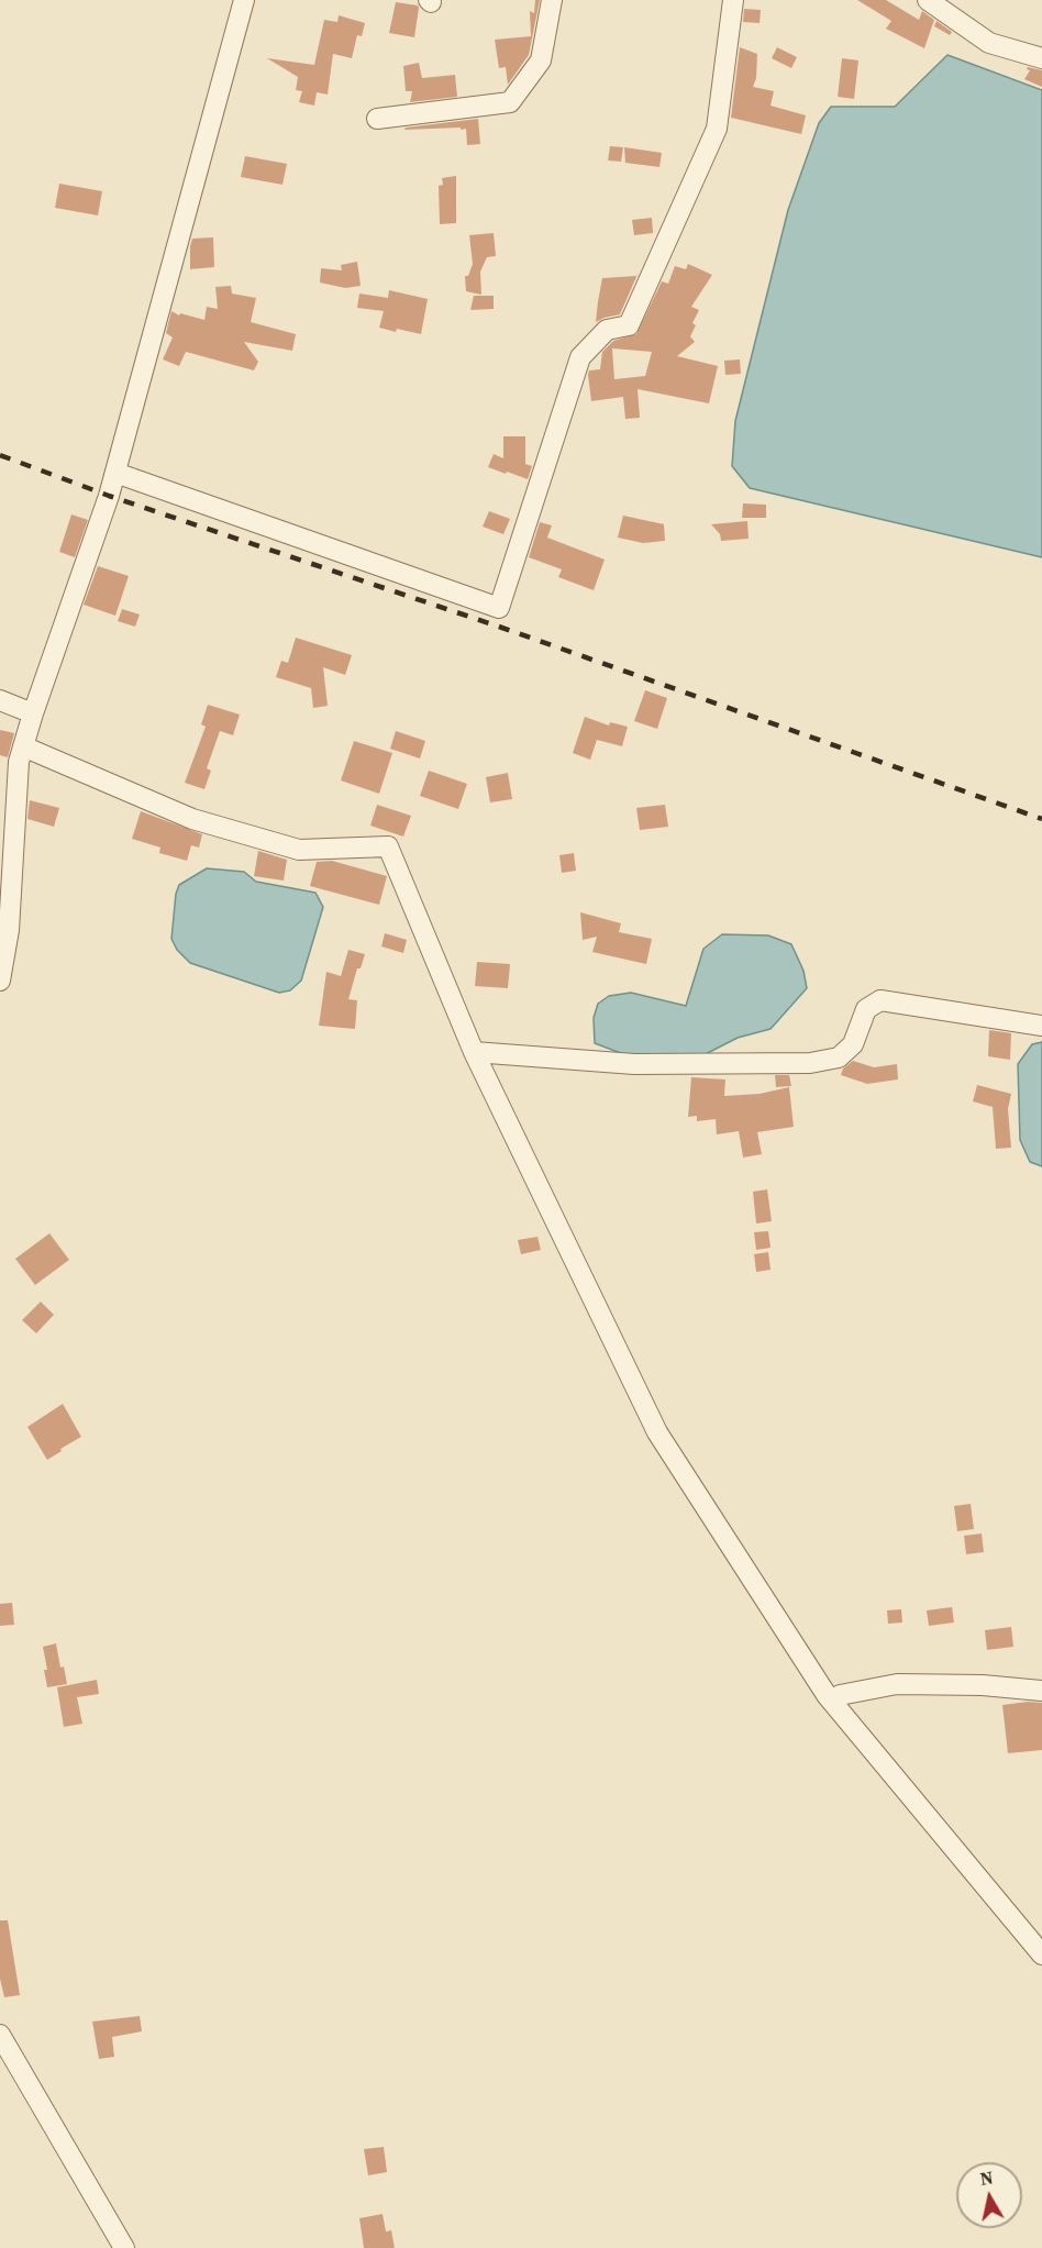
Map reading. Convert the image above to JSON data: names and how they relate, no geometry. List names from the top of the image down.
{
  "north": "top"
}
